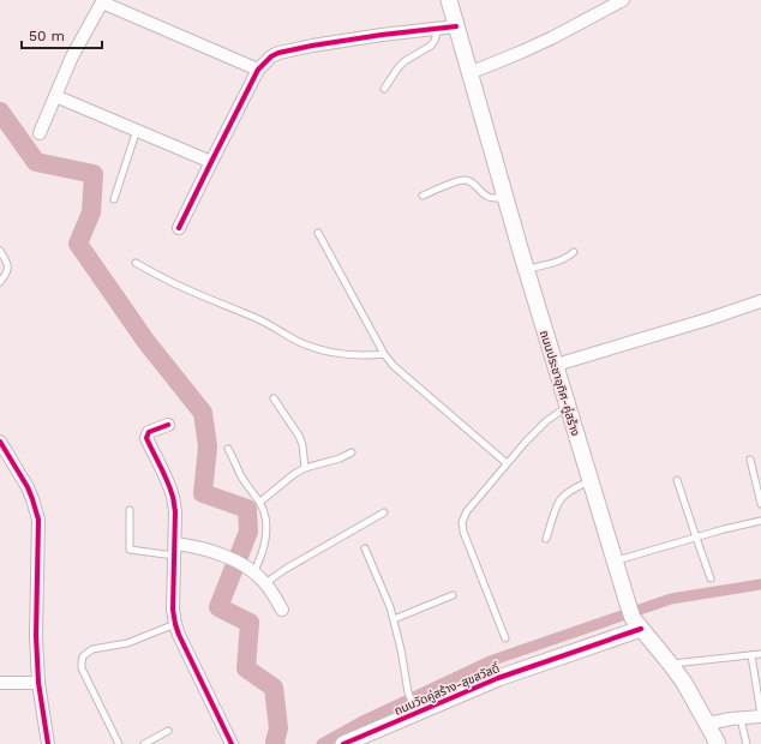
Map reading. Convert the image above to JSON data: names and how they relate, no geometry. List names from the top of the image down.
{
  "streets": {
    "main road": ["ถนนประชาอุทิศ-คู่สร้าง", "ถนนวัดคู่สร้าง-สุขสวัสดิ์"]
  },
  "crossings": [
    ["ถนนประชาอุทิศ-คู่สร้าง", "ถนนวัดคู่สร้าง-สุขสวัสดิ์"]
  ],
  "scale_bar": "50 m"
}
